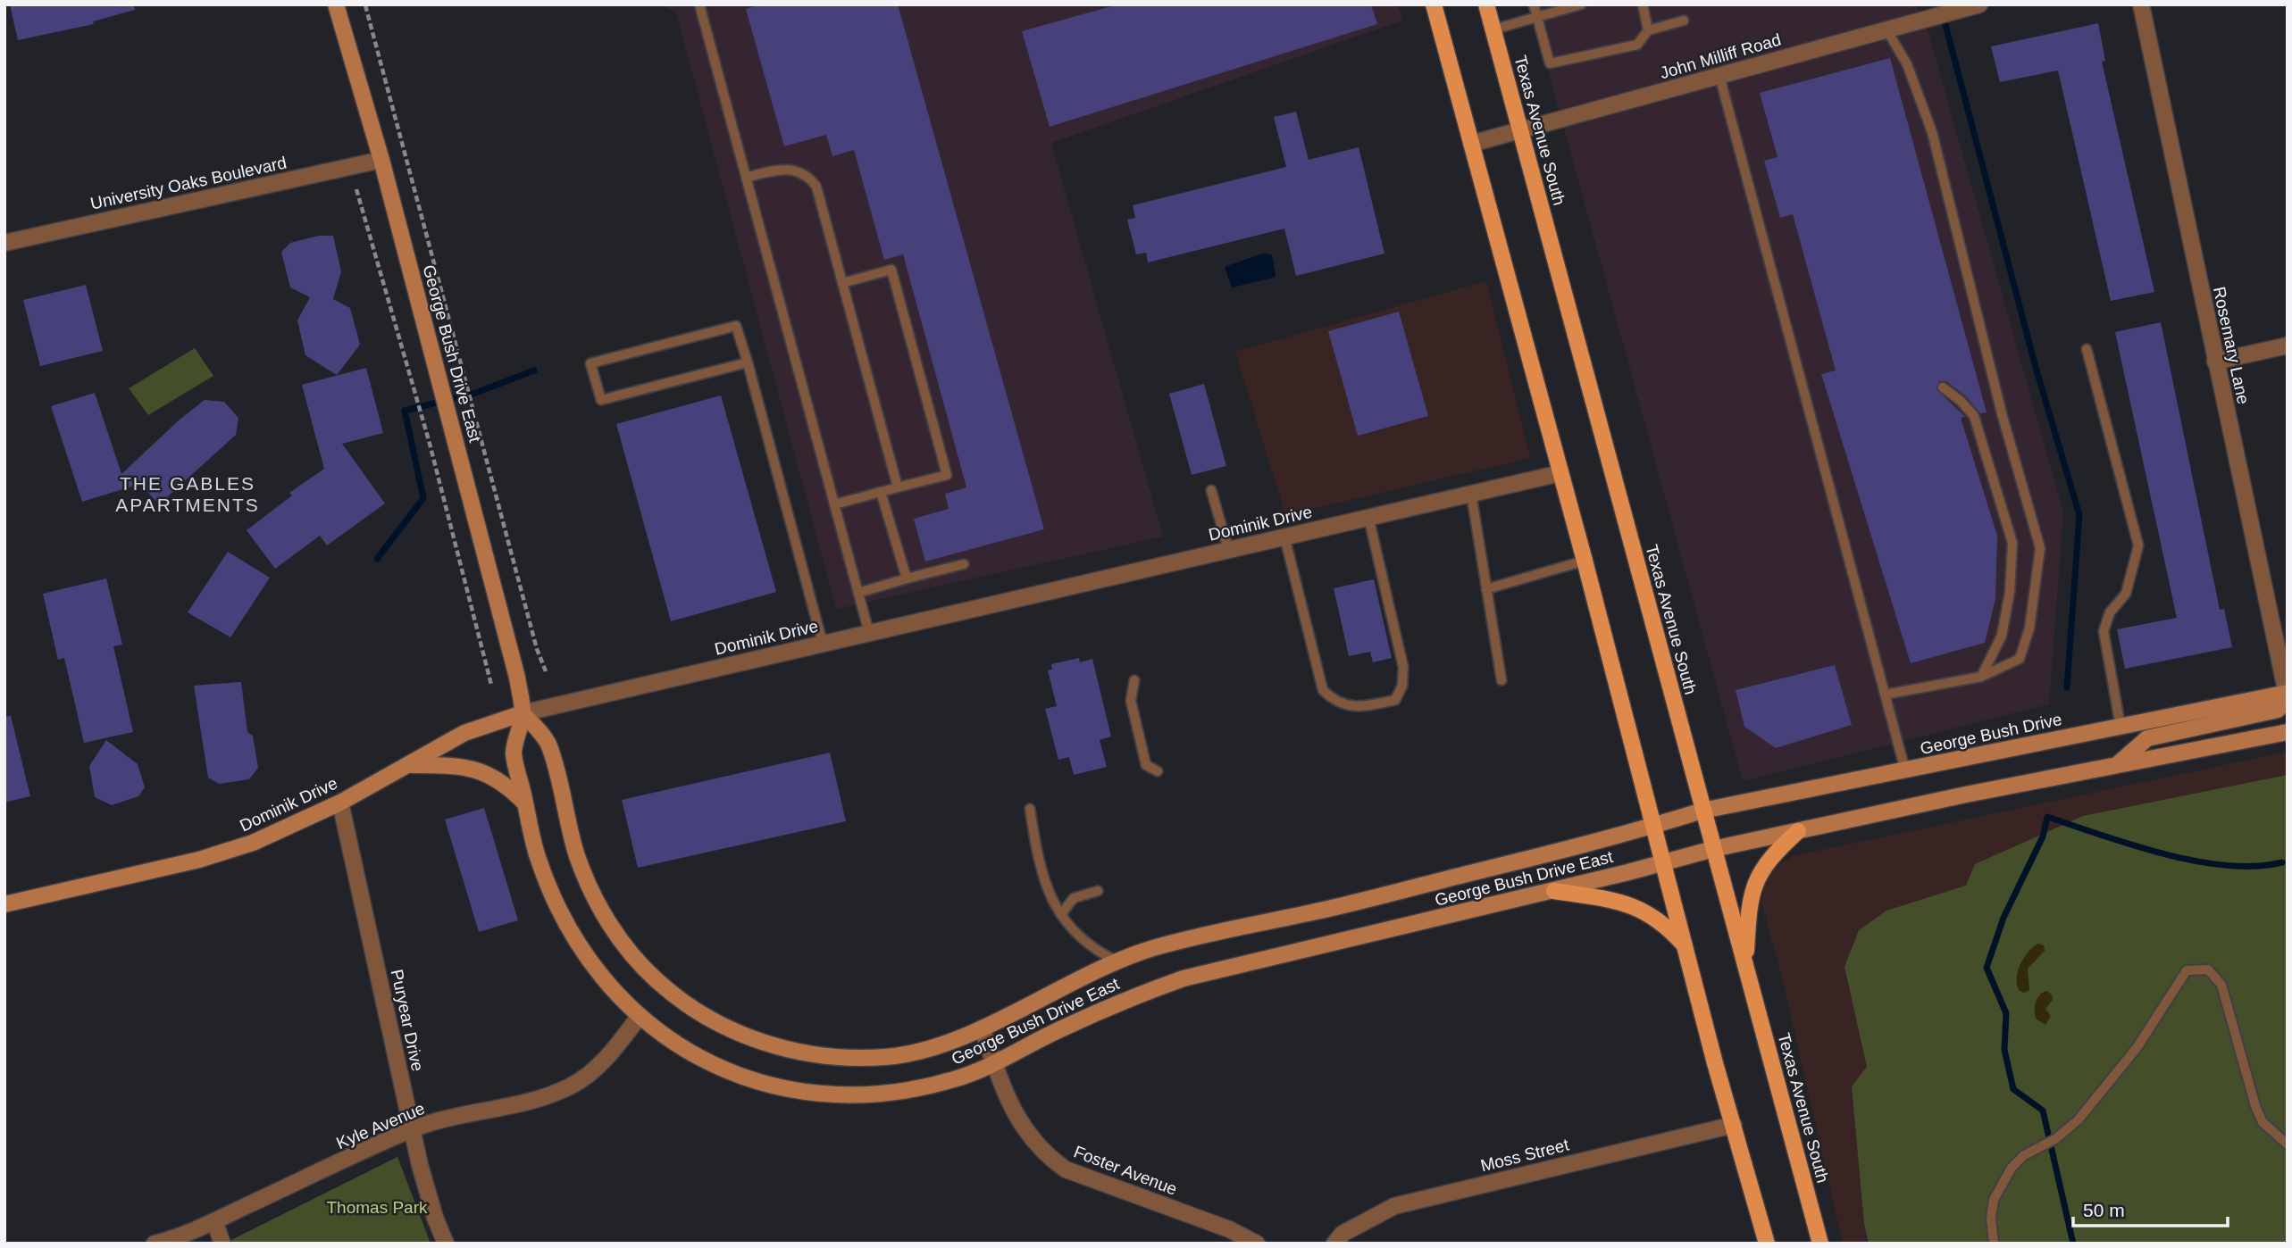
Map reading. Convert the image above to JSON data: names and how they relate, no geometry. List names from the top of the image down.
{
  "streets": {
    "main road": ["Texas Avenue South"],
    "street": [
      "John Milliff Road",
      "University Oaks Boulevard",
      "Rosemary Lane",
      "George Bush Drive East",
      "Dominik Drive",
      "George Bush Drive",
      "Puryear Drive",
      "Kyle Avenue",
      "Moss Street",
      "Foster Avenue"
    ]
  },
  "crossings": [
    ["John Milliff Road", "Texas Avenue South"],
    ["Texas Avenue South", "George Bush Drive East"],
    ["Texas Avenue South", "George Bush Drive"],
    ["University Oaks Boulevard", "George Bush Drive East"],
    ["Rosemary Lane", "George Bush Drive"],
    ["George Bush Drive East", "Dominik Drive"],
    ["George Bush Drive East", "George Bush Drive"],
    ["George Bush Drive East", "Kyle Avenue"],
    ["George Bush Drive East", "Foster Avenue"],
    ["Dominik Drive", "Puryear Drive"],
    ["Puryear Drive", "Kyle Avenue"]
  ],
  "districts": ["THE GABLES APARTMENTS"],
  "parks": ["Thomas Park"],
  "scale_bar": "50 m"
}
